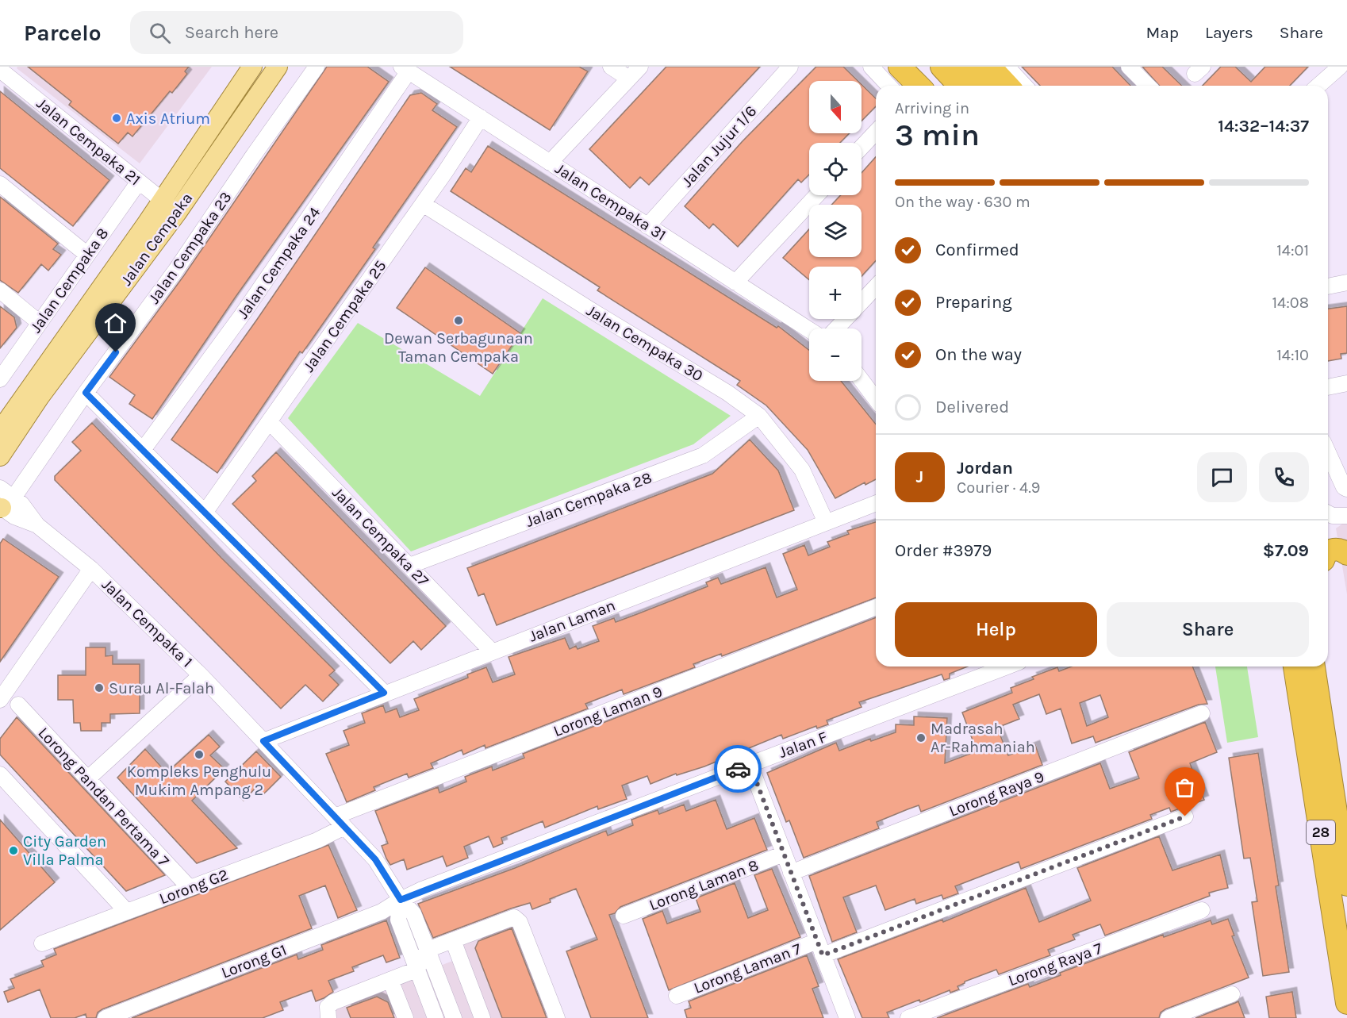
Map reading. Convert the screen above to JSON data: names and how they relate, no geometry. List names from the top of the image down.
{
  "streets": {
    "highway": ["28"],
    "main road": ["Jalan Cempaka"],
    "street": [
      "Jalan Cempaka 21",
      "Jalan Jujur 1/6",
      "Jalan Cempaka 31",
      "Jalan Cempaka 23",
      "Jalan Cempaka 24",
      "Jalan Cempaka 8",
      "Jalan Cempaka 25",
      "Jalan Cempaka 30",
      "Jalan Cempaka 28",
      "Jalan Cempaka 27",
      "Jalan Laman",
      "Jalan Cempaka 1",
      "Lorong Laman 9",
      "Jalan F",
      "Lorong Raya 9",
      "Lorong Pandan Pertama 7",
      "Lorong Laman 8",
      "Lorong G2",
      "Lorong G1",
      "Lorong Raya 7",
      "Lorong Laman 7"
    ]
  },
  "crossings": [
    ["Jalan Cempaka 21", "Jalan Cempaka"],
    ["Jalan Cempaka 21", "Jalan Cempaka 8"],
    ["Jalan Jujur 1/6", "Jalan Cempaka 31"],
    ["Jalan Cempaka 31", "Jalan Cempaka 24"],
    ["Jalan Cempaka 31", "Jalan Cempaka 25"],
    ["Jalan Cempaka 23", "Jalan Cempaka 1"],
    ["Jalan Cempaka 25", "Jalan Cempaka 30"],
    ["Jalan Cempaka 25", "Jalan Cempaka 27"],
    ["Jalan Cempaka 30", "Jalan Cempaka 28"],
    ["Jalan Cempaka 30", "Jalan Laman"],
    ["Jalan Cempaka 28", "Jalan Cempaka 27"],
    ["Jalan Cempaka 27", "Jalan Laman"],
    ["Jalan Laman", "Jalan Cempaka 1"],
    ["Jalan Cempaka 1", "Lorong Laman 9"],
    ["Jalan Cempaka 1", "Jalan F"],
    ["Jalan Cempaka 1", "Lorong G2"],
    ["Jalan Cempaka 1", "Lorong G1"],
    ["Lorong Laman 9", "Lorong G2"],
    ["Jalan F", "Lorong G1"],
    ["Lorong Pandan Pertama 7", "Lorong G2"]
  ],
  "places": [
    "Axis Atrium",
    "Dewan Serbagunaan Taman Cempaka",
    "Surau Al-Falah",
    "Madrasah Ar-Rahmaniah",
    "Kompleks Penghulu Mukim Ampang 2",
    "City Garden Villa Palma"
  ],
  "north": "bottom",
  "page": {
    "header": "Parcelo",
    "search": "Search here",
    "nav": ["Map", "Layers", "Share"],
    "map_buttons": ["+", "−"],
    "heading": ["3 min", "Arriving in", "14:32–14:37"],
    "panel": [
      "Jordan",
      "Courier · 4.9",
      "Order #3979",
      "$7.09"
    ],
    "bar": "On the way · 630 m",
    "list": [
      ["Confirmed", "14:01"],
      ["Preparing", "14:08"],
      ["On the way", "14:10"],
      "Delivered"
    ],
    "round": "J",
    "buttons": ["Help", "Share"]
  }
}
